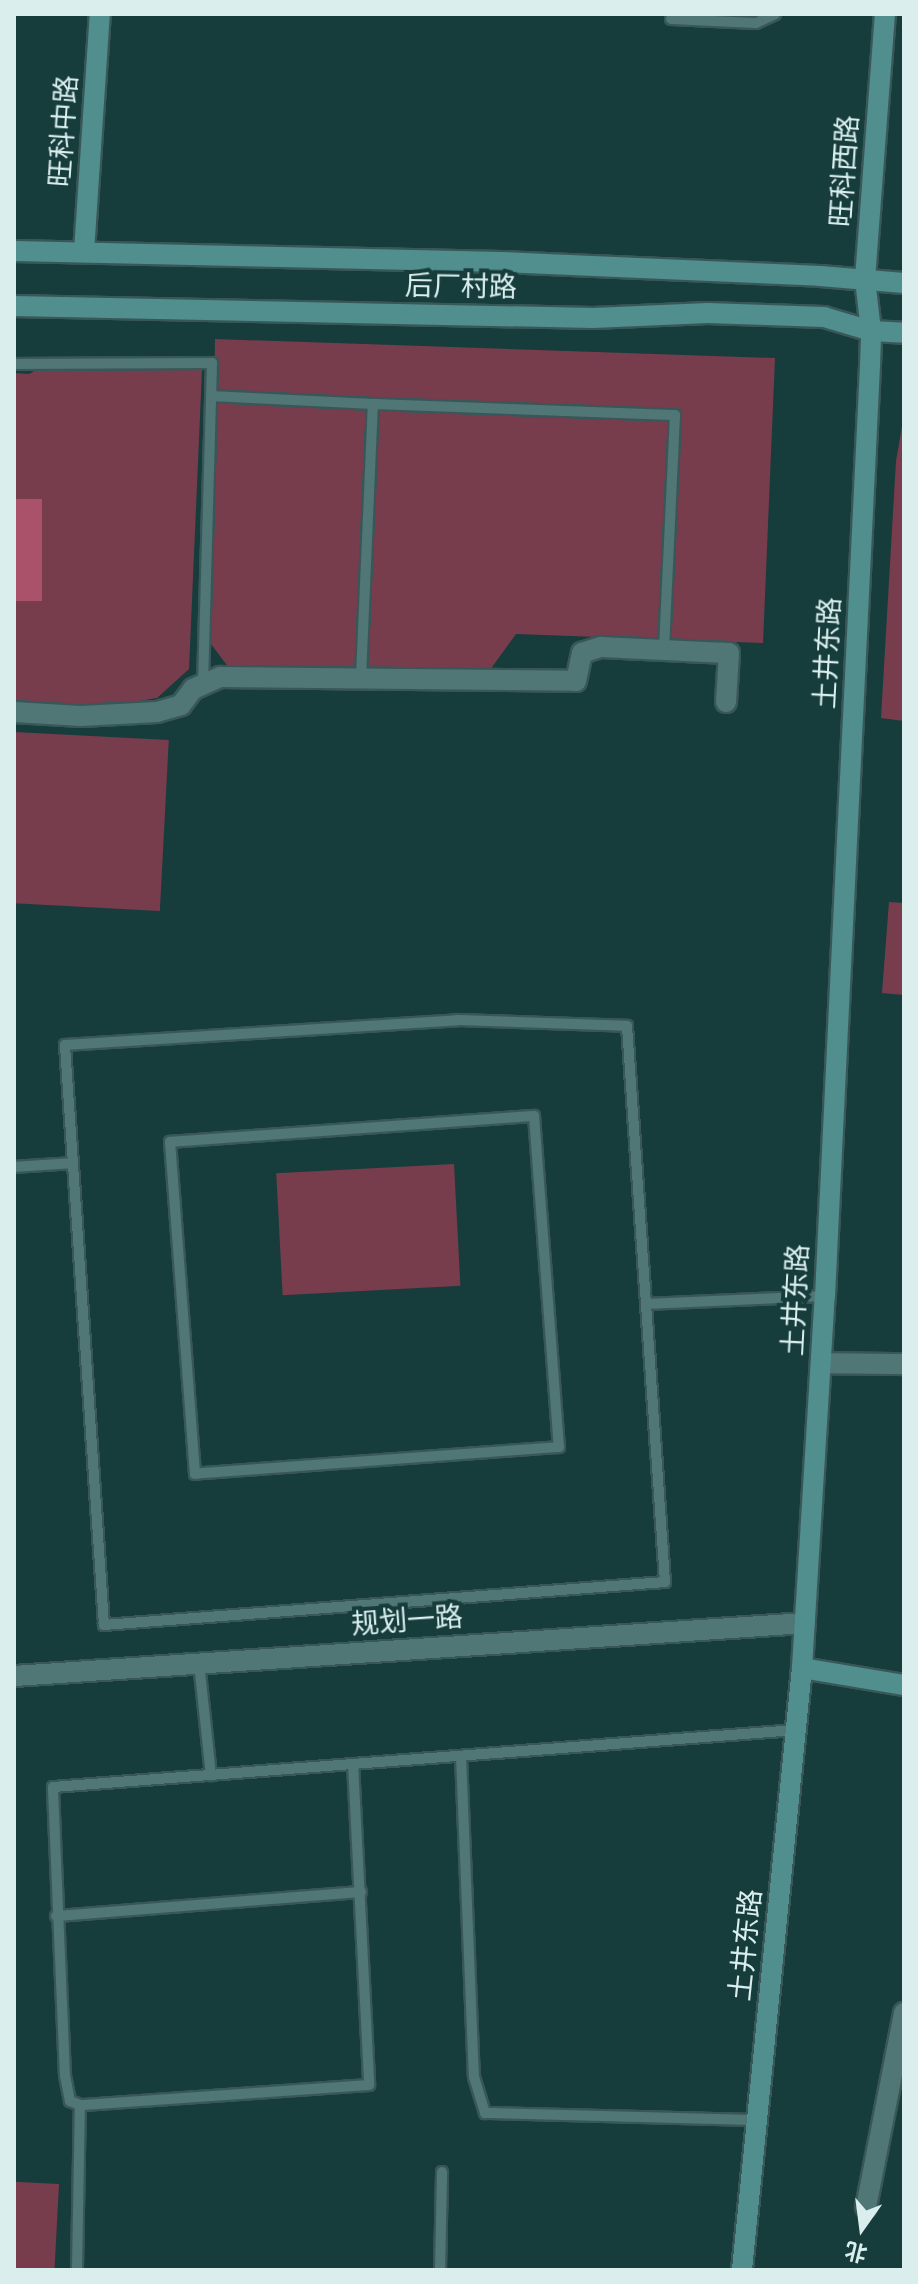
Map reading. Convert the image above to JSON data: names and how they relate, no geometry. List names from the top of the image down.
{
  "streets": {
    "street": [
      "旺科中路",
      "旺科西路",
      "后厂村路",
      "土井东路",
      "规划一路"
    ]
  },
  "crossings": [
    ["旺科中路", "后厂村路"],
    ["旺科西路", "后厂村路"],
    ["旺科西路", "土井东路"],
    ["后厂村路", "土井东路"],
    ["土井东路", "规划一路"]
  ],
  "north": "bottom"
}
